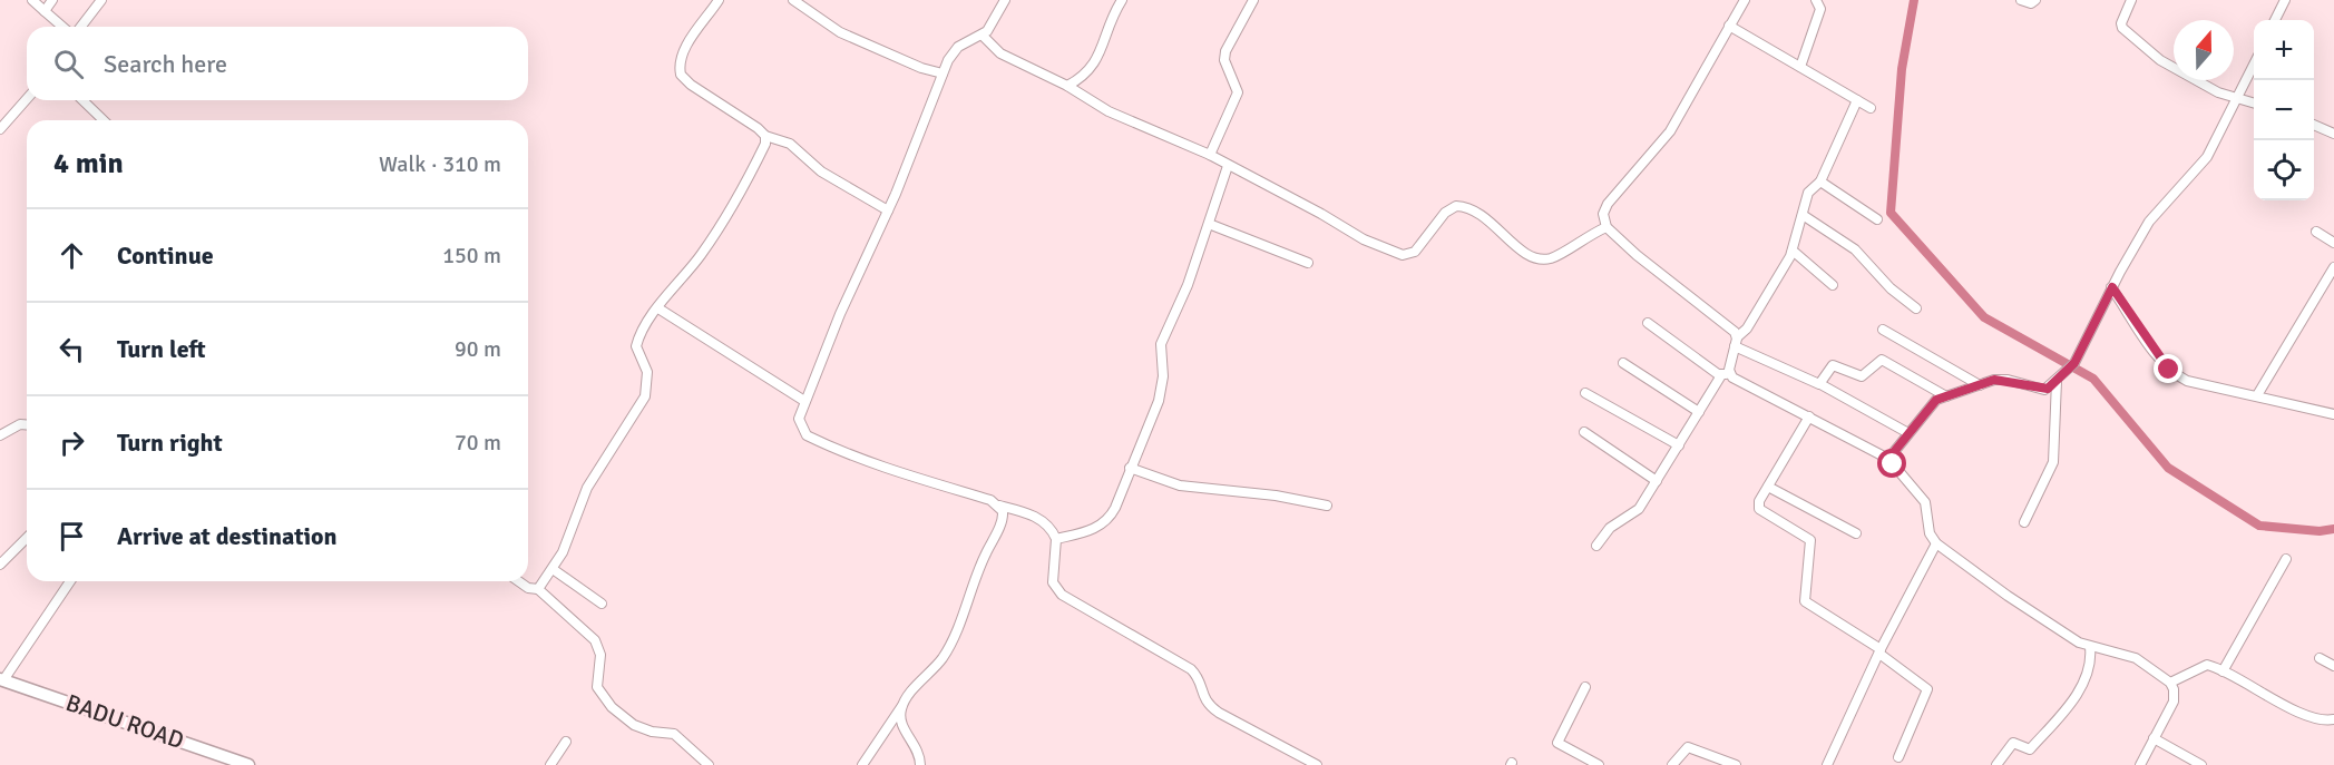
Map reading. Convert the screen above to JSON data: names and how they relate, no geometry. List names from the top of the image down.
{
  "streets": {
    "main road": ["BADU ROAD"]
  },
  "north": "top",
  "page": {
    "map_buttons": ["+", "−"],
    "search": "Search here",
    "heading": ["4 min", "Walk · 310 m"],
    "list": [
      ["Continue", "150 m"],
      ["Turn left", "90 m"],
      ["Turn right", "70 m"],
      "Arrive at destination"
    ]
  }
}
